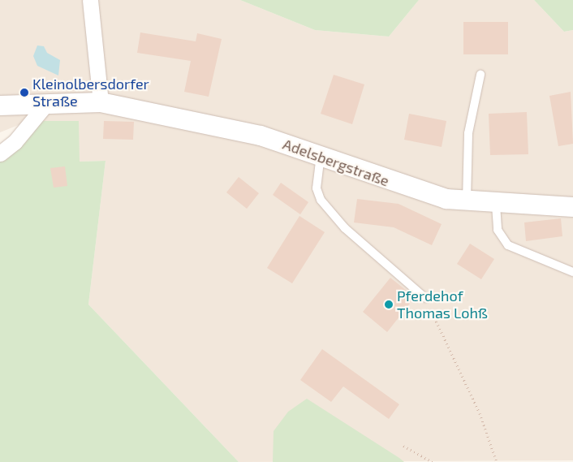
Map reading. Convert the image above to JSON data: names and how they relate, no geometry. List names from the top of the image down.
{
  "streets": {
    "street": ["Adelsbergstraße"]
  },
  "places": ["Kleinolbersdorfer Straße", "Pferdehof Thomas Lohß"]
}
